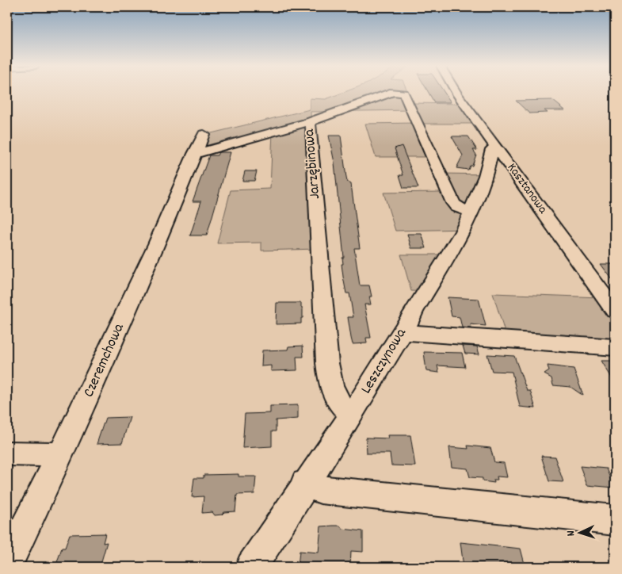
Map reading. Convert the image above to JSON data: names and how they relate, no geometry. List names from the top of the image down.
{
  "streets": {
    "street": [
      "Jarzębinowa",
      "Kasztanowa",
      "Czeremchowa",
      "Leszczynowa"
    ]
  },
  "crossings": [
    ["Jarzębinowa", "Leszczynowa"],
    ["Kasztanowa", "Leszczynowa"]
  ],
  "north": "left"
}
